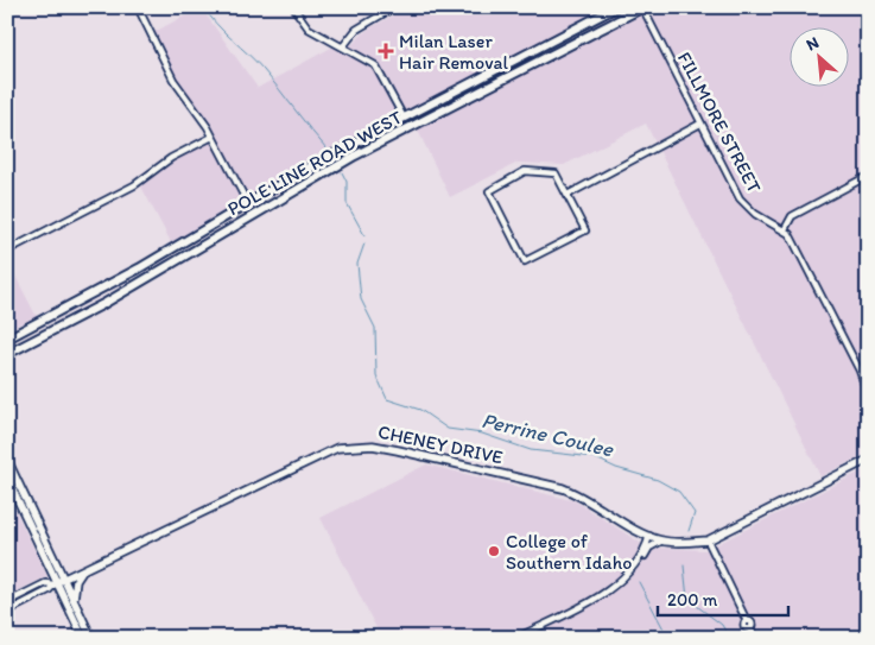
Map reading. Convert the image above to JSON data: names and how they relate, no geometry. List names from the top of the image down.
{
  "streets": {
    "highway": ["POLE LINE ROAD WEST"],
    "main road": ["CHENEY DRIVE"],
    "street": ["FILLMORE STREET"]
  },
  "crossings": [
    ["FILLMORE STREET", "POLE LINE ROAD WEST"]
  ],
  "water": ["Perrine Coulee"],
  "places": {
    "health": ["Milan Laser Hair Removal"],
    "other": ["College of Southern Idaho"]
  },
  "scale_bar": "200 m",
  "north": "top left"
}
